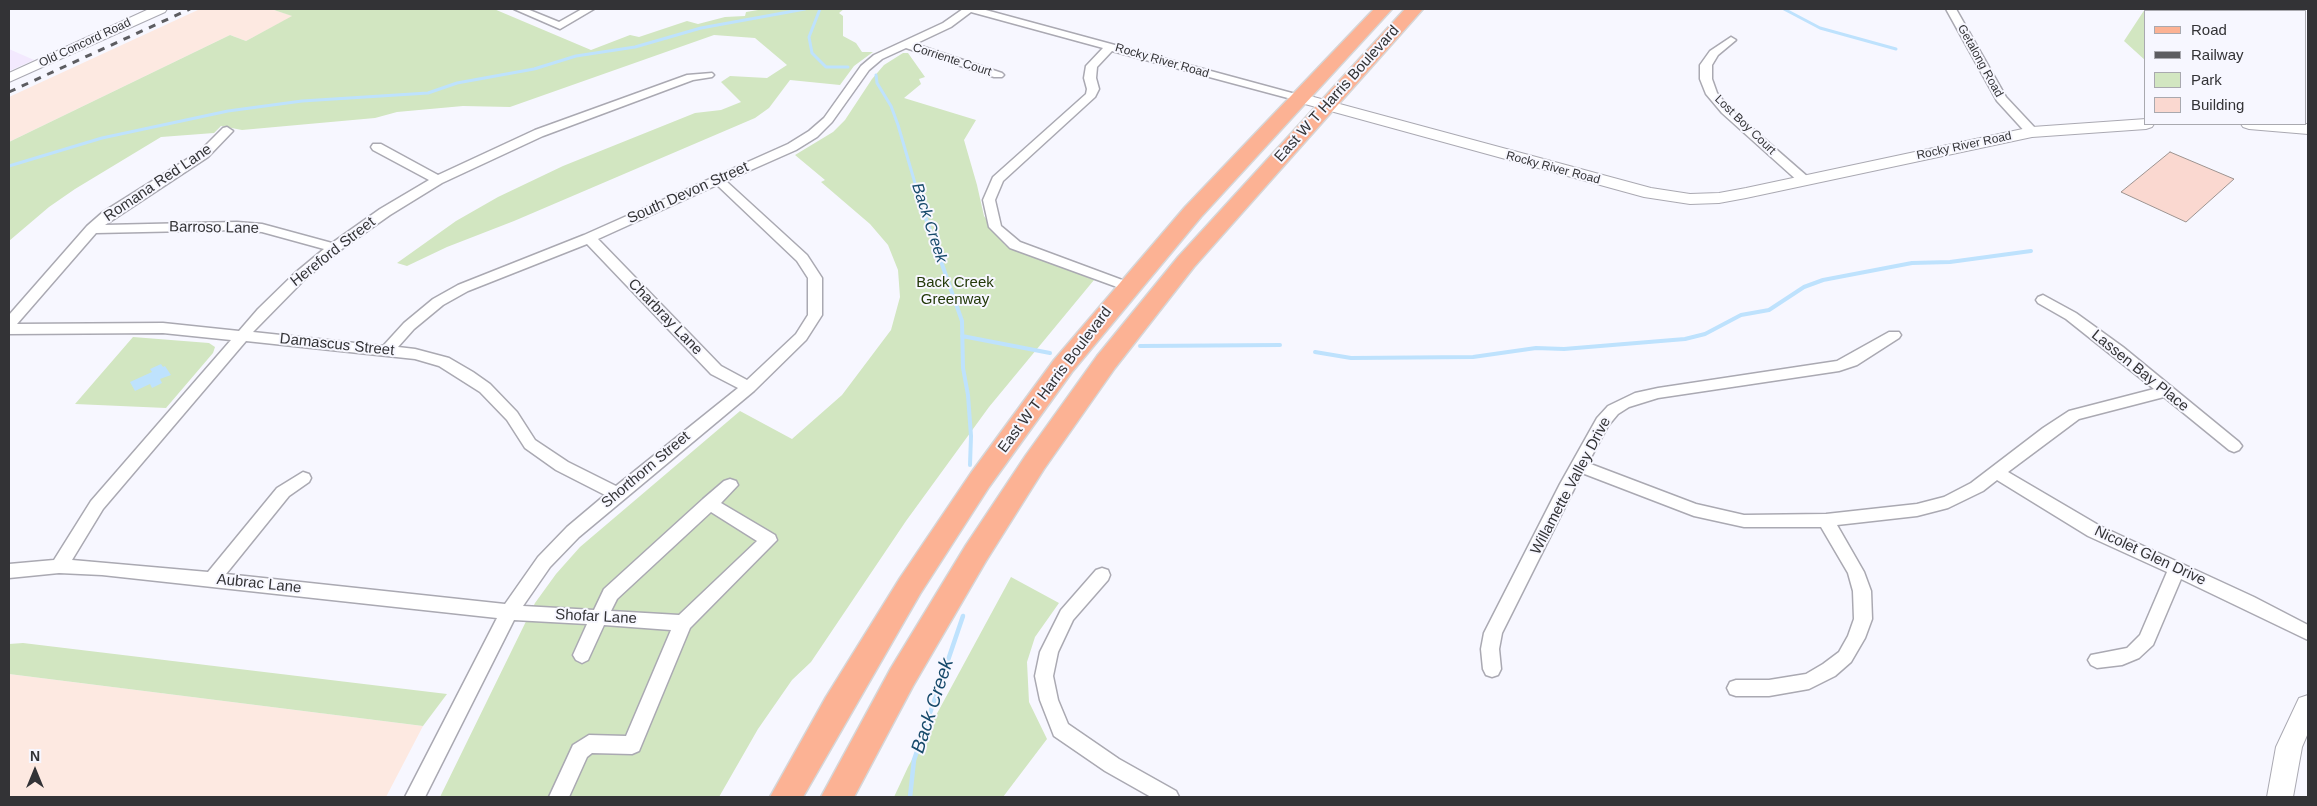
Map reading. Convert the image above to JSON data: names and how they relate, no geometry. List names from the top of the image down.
{
  "streets": {
    "main road": ["East W T Harris Boulevard"],
    "street": [
      "Old Concord Road",
      "Corriente Court",
      "Rocky River Road",
      "Getalong Road",
      "Lost Boy Court",
      "Romana Red Lane",
      "South Devon Street",
      "Barroso Lane",
      "Hereford Street",
      "Charbray Lane",
      "Damascus Street",
      "Lassen Bay Place",
      "Shorthorn Street",
      "Willamette Valley Drive",
      "Nicolet Glen Drive",
      "Aubrac Lane",
      "Shofar Lane"
    ]
  },
  "crossings": [
    ["Corriente Court", "South Devon Street"],
    ["Rocky River Road", "Getalong Road"],
    ["Rocky River Road", "East W T Harris Boulevard"],
    ["Rocky River Road", "Lost Boy Court"],
    ["Rocky River Road", "South Devon Street"],
    ["Romana Red Lane", "Barroso Lane"],
    ["South Devon Street", "Charbray Lane"],
    ["South Devon Street", "Damascus Street"],
    ["South Devon Street", "Shorthorn Street"],
    ["Barroso Lane", "Hereford Street"],
    ["Hereford Street", "Damascus Street"],
    ["Hereford Street", "Aubrac Lane"],
    ["Charbray Lane", "Shorthorn Street"],
    ["Damascus Street", "Shorthorn Street"],
    ["Shorthorn Street", "Aubrac Lane"],
    ["Shorthorn Street", "Shofar Lane"],
    ["Aubrac Lane", "Shofar Lane"]
  ],
  "water": ["Back Creek"],
  "parks": ["Back Creek Greenway"],
  "legend": [
    "Road",
    "Railway",
    "Park",
    "Building"
  ],
  "north": "top"
}
